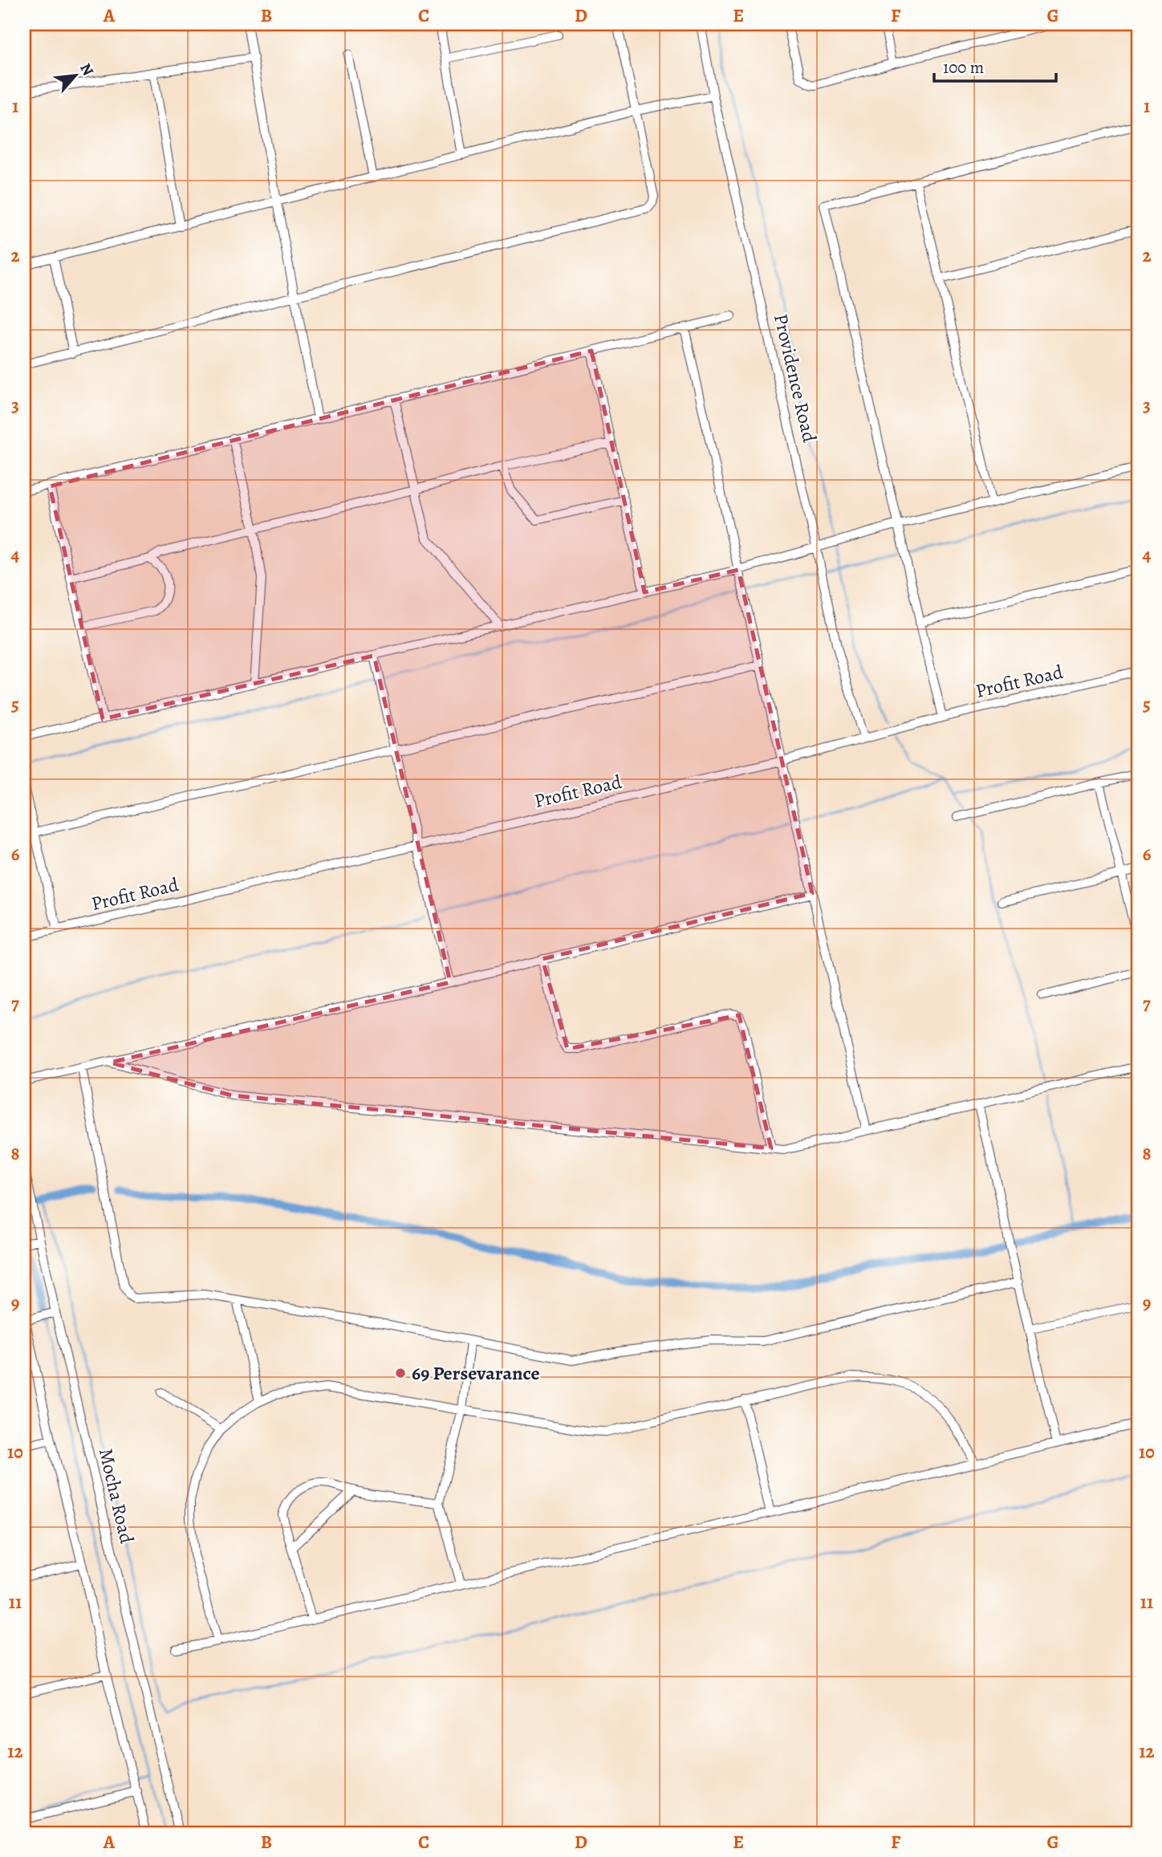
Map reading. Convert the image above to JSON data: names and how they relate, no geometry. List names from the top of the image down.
{
  "streets": {
    "street": ["Providence Road", "Profit Road", "Mocha Road"]
  },
  "crossings": [
    ["Providence Road", "Profit Road"]
  ],
  "places": ["69 Persevarance"],
  "scale_bar": "100 m",
  "north": "top right",
  "grid": {
    "columns": [
      "A",
      "B",
      "C",
      "D",
      "E",
      "F",
      "G"
    ],
    "rows": [
      "1",
      "2",
      "3",
      "4",
      "5",
      "6",
      "7",
      "8",
      "9",
      "10",
      "11",
      "12"
    ]
  }
}
